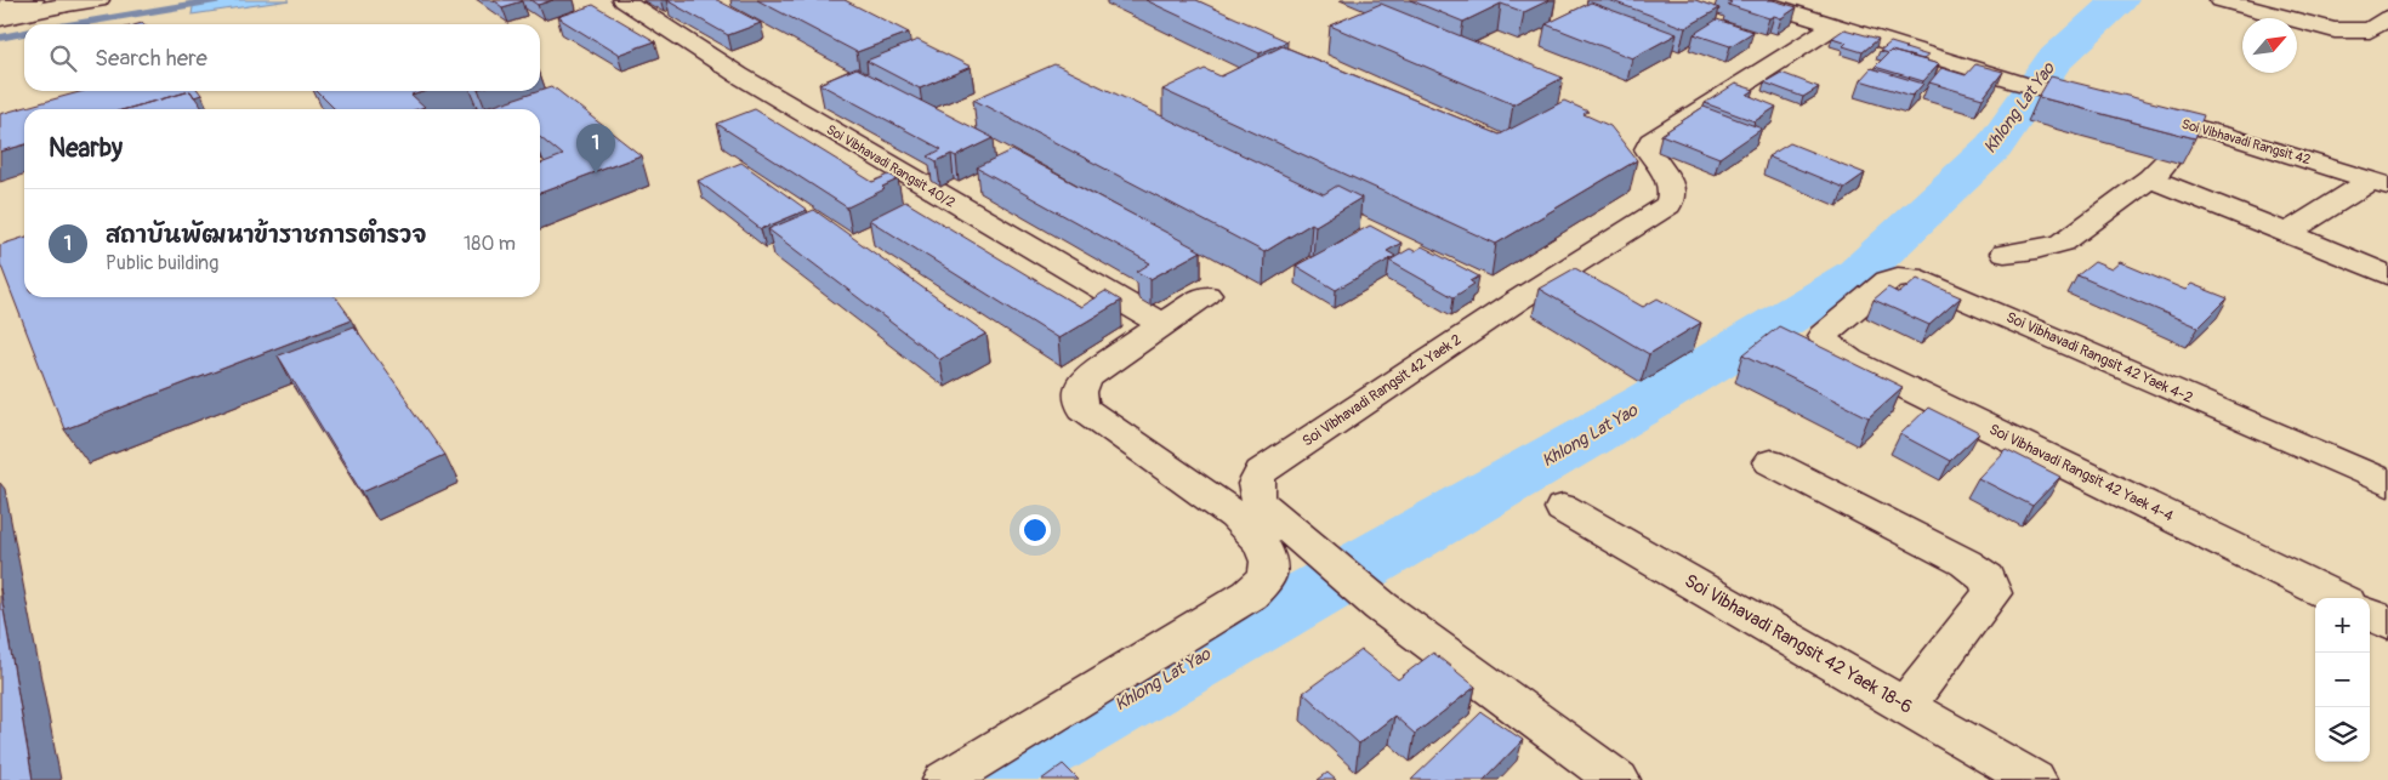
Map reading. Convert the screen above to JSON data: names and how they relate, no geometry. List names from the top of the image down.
{
  "streets": {
    "main road": [
      "Soi Vibhavadi Rangsit 42",
      "Soi Vibhavadi Rangsit 40/2",
      "Soi Vibhavadi Rangsit 42 Yaek 4-2",
      "Soi Vibhavadi Rangsit 42 Yaek 2",
      "Soi Vibhavadi Rangsit 42 Yaek 4-4",
      "Soi Vibhavadi Rangsit 42 Yaek 18-6"
    ]
  },
  "crossings": [
    ["Soi Vibhavadi Rangsit 42", "Soi Vibhavadi Rangsit 42 Yaek 2"],
    ["Soi Vibhavadi Rangsit 42 Yaek 4-2", "Soi Vibhavadi Rangsit 42 Yaek 4-4"]
  ],
  "water": ["Khlong Lat Yao"],
  "north": "top right",
  "page": {
    "search": "Search here",
    "heading": "Nearby",
    "pins": "1",
    "list": [
      {
        "mark": "1",
        "name": "สถาบันพัฒนาข้าราชการตำรวจ",
        "note": "Public building",
        "value": "180 m"
      }
    ],
    "map_buttons": ["+", "−"]
  }
}
